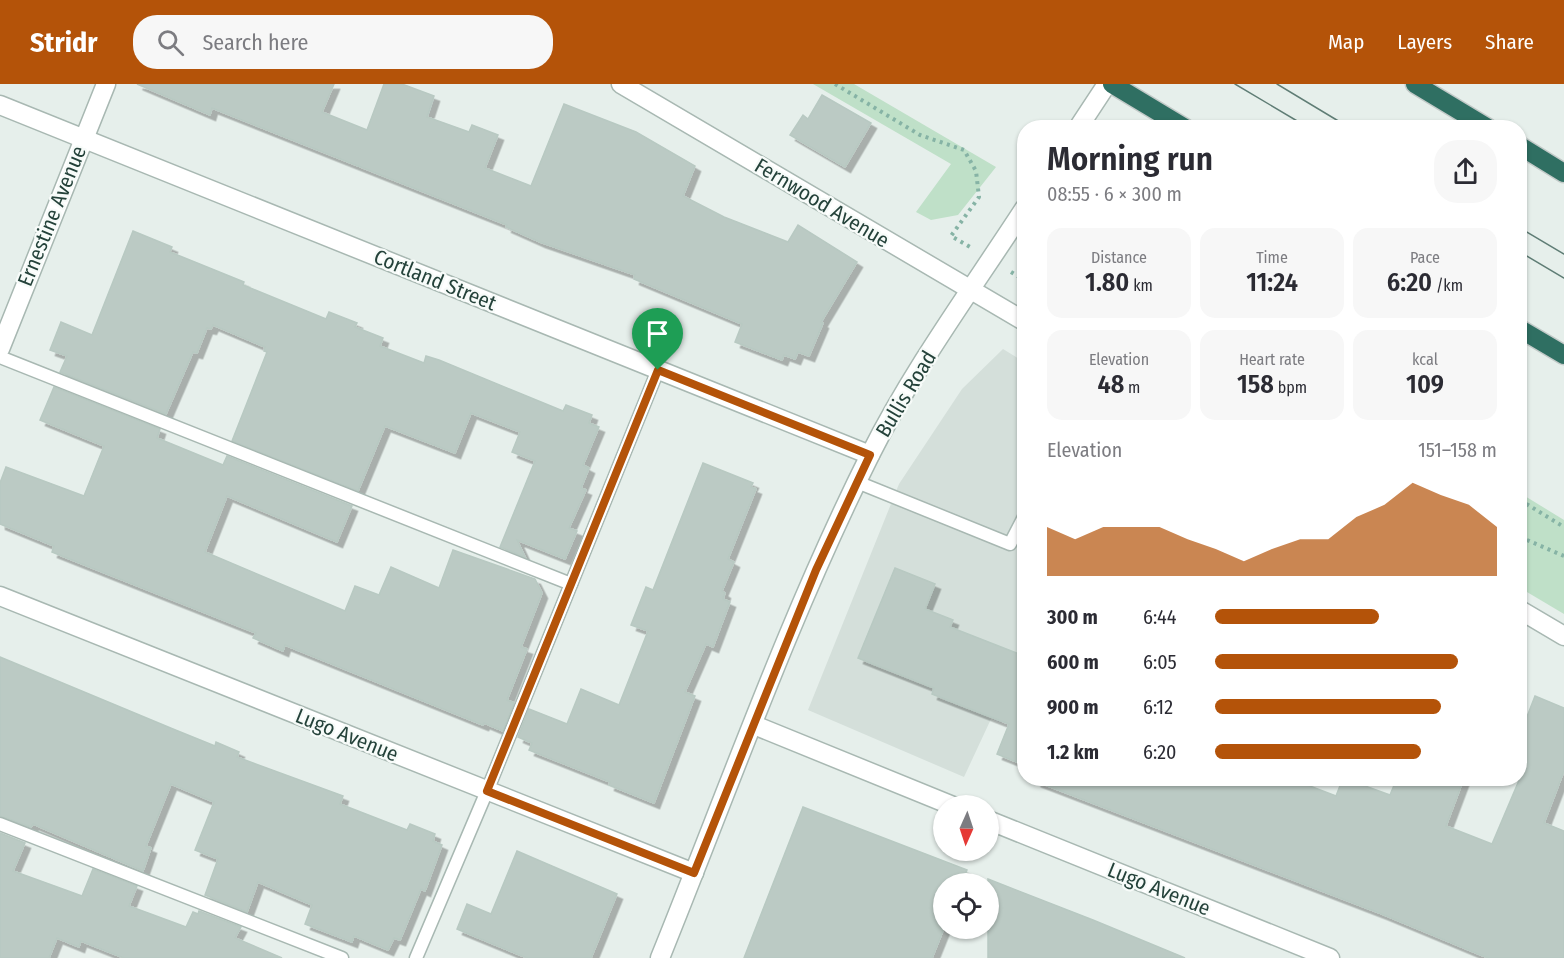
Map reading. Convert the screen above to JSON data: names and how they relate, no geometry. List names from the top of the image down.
{
  "streets": {
    "street": [
      "Fernwood Avenue",
      "Ernestine Avenue",
      "Cortland Street",
      "Bullis Road",
      "Lugo Avenue"
    ]
  },
  "crossings": [
    ["Fernwood Avenue", "Bullis Road"],
    ["Ernestine Avenue", "Cortland Street"],
    ["Cortland Street", "Bullis Road"],
    ["Bullis Road", "Lugo Avenue"]
  ],
  "north": "bottom",
  "page": {
    "header": "Stridr",
    "search": "Search here",
    "nav": ["Map", "Layers", "Share"],
    "heading": ["Morning run", "08:55 · 6 × 300 m"],
    "stats": [
      ["Distance", "1.80 km"],
      ["Time", "11:24"],
      ["Pace", "6:20 /km"],
      ["Elevation", "48 m"],
      ["Heart rate", "158 bpm"],
      ["kcal", "109"]
    ],
    "chart": ["Elevation", "151–158 m"],
    "list": [
      {
        "name": "300 m",
        "note": "6:44"
      },
      {
        "name": "600 m",
        "note": "6:05"
      },
      {
        "name": "900 m",
        "note": "6:12"
      },
      {
        "name": "1.2 km",
        "note": "6:20"
      }
    ]
  }
}
